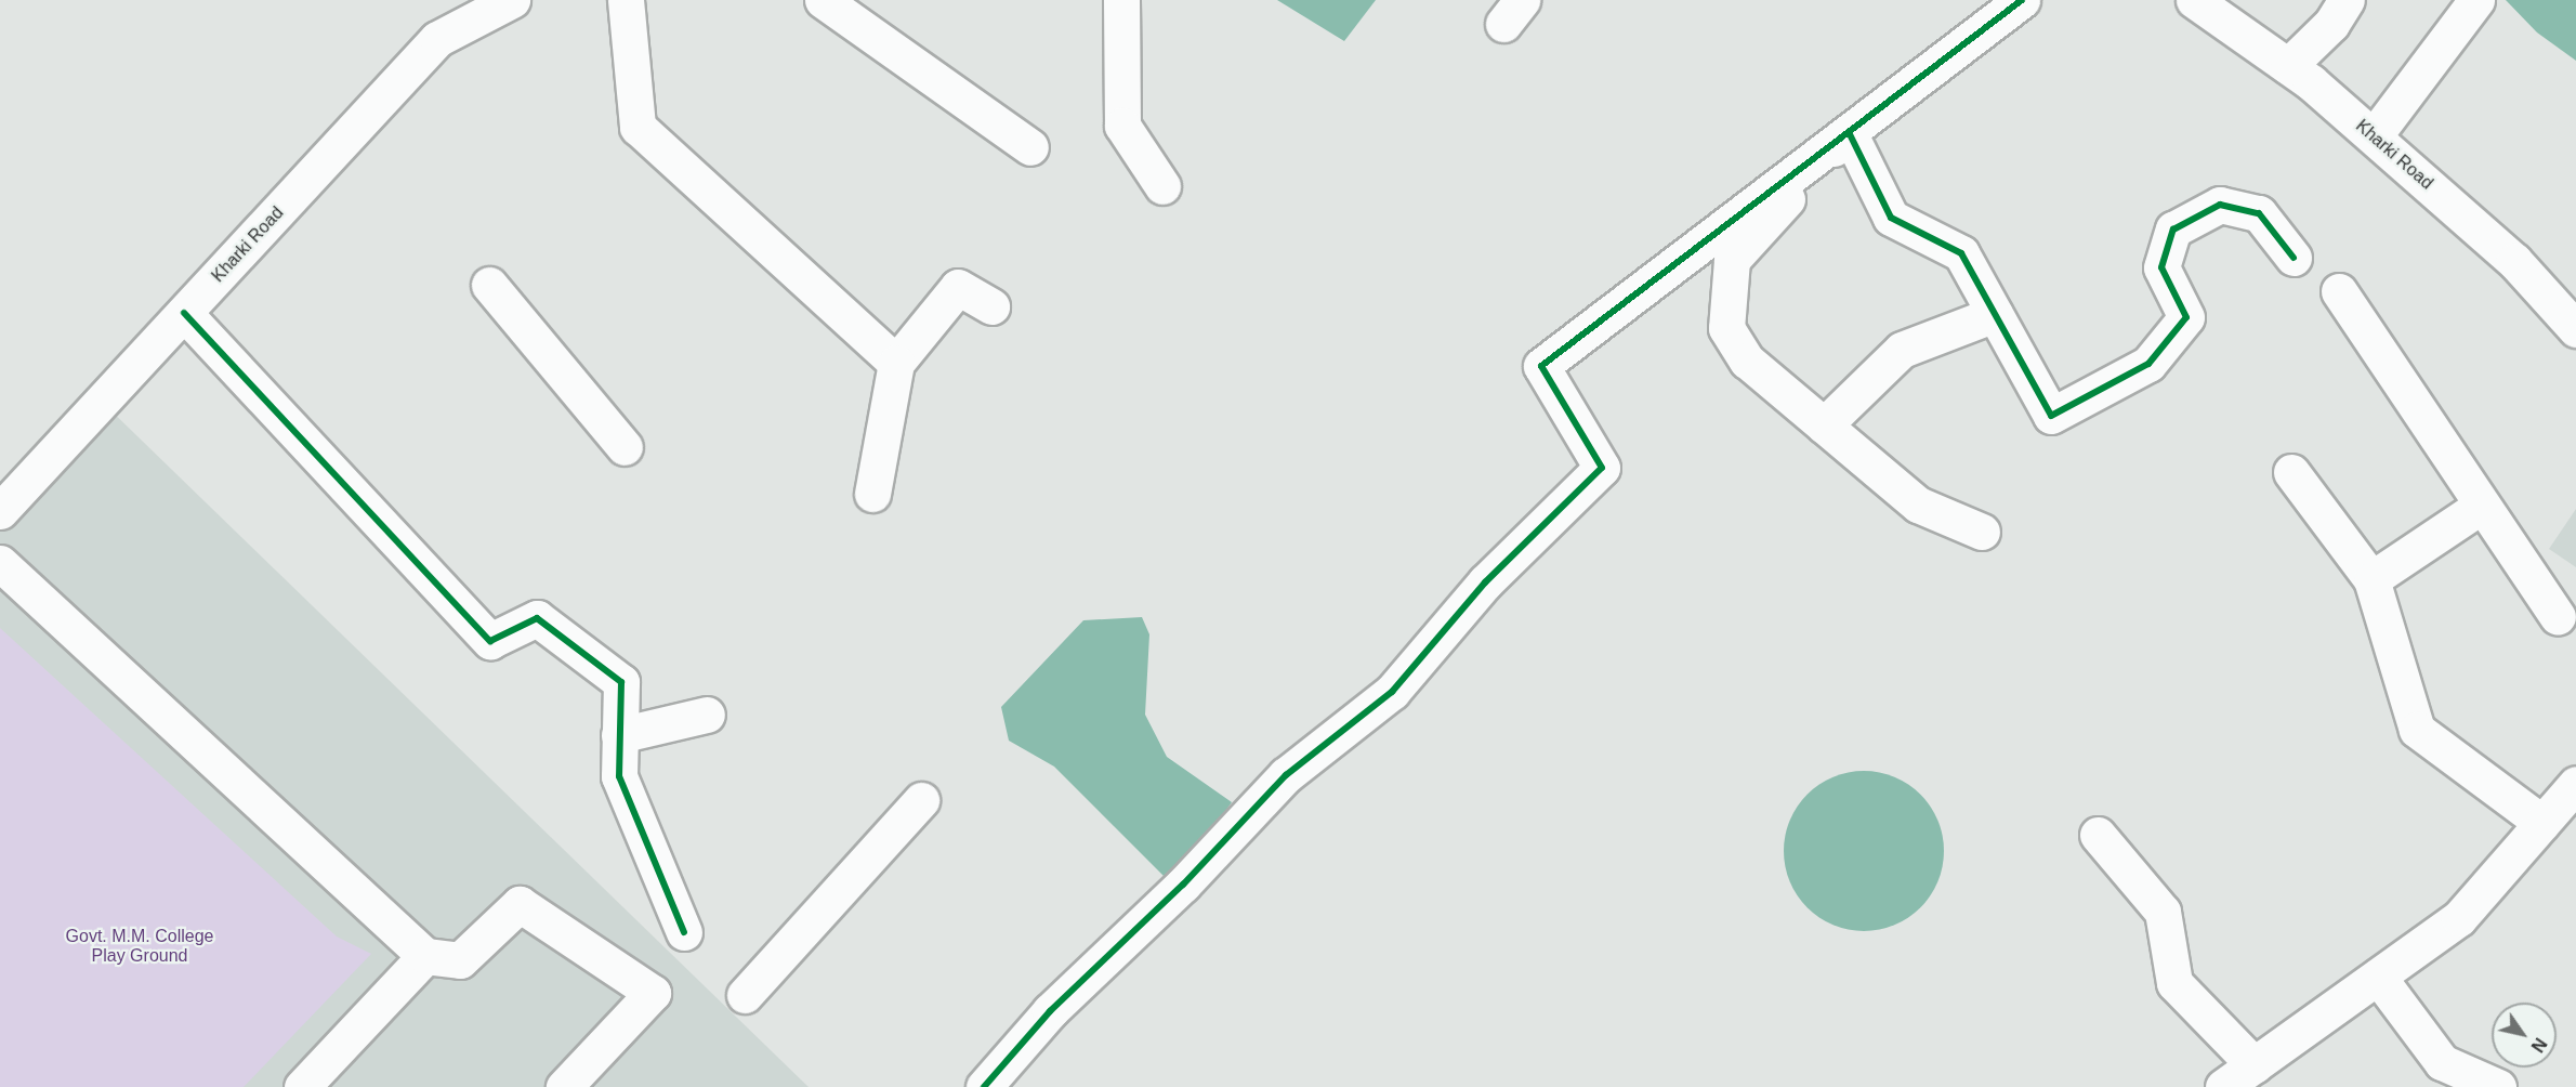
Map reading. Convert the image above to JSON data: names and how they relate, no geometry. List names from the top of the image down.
{
  "streets": {
    "street": ["Kharki Road"]
  },
  "parks": ["Govt. M.M. College Play Ground"],
  "north": "bottom right"
}
